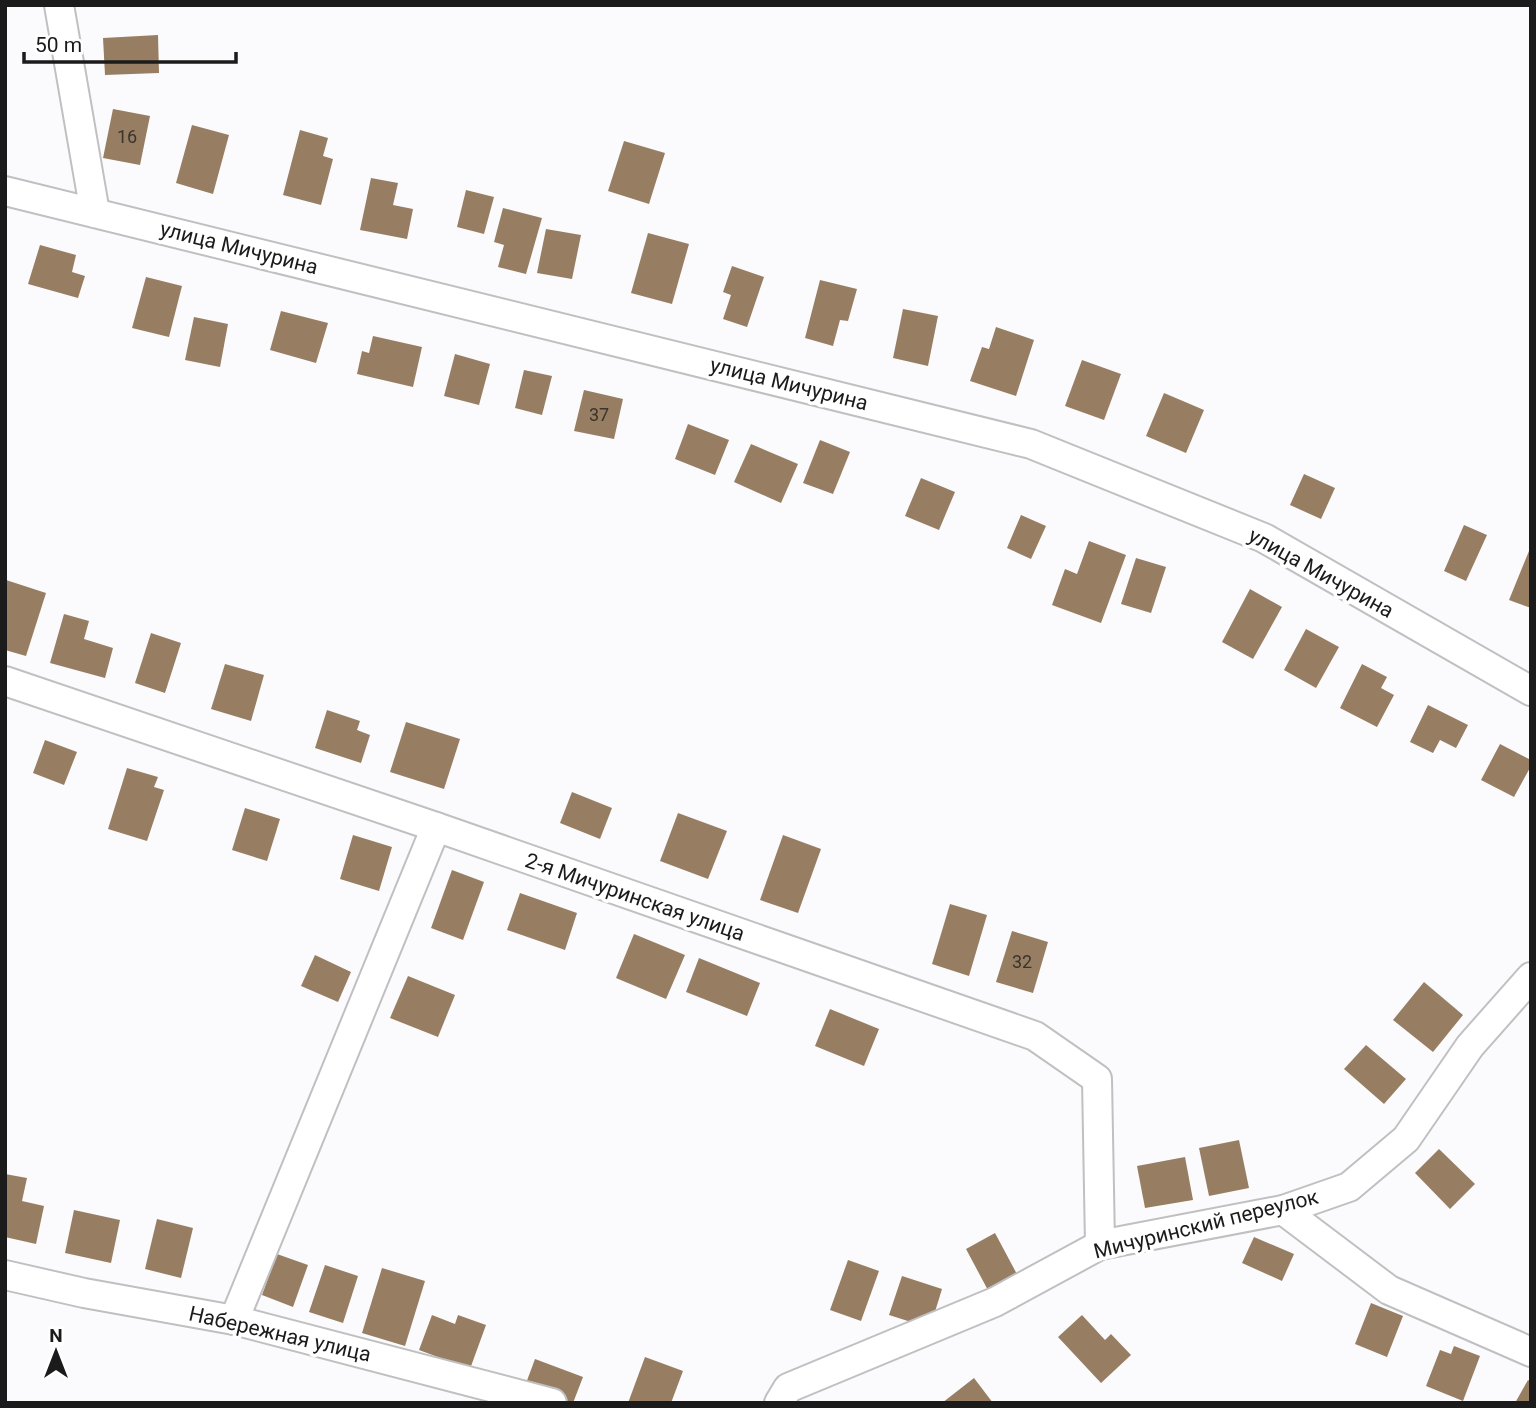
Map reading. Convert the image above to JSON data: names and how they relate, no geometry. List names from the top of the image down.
{
  "streets": {
    "street": [
      "улица Мичурина",
      "2-я Мичуринская улица",
      "Мичуринский переулок",
      "Набережная улица"
    ]
  },
  "crossings": [
    ["2-я Мичуринская улица", "Мичуринский переулок"]
  ],
  "house_numbers": ["16", "37", "32"],
  "scale_bar": "50 m",
  "north": "top"
}
